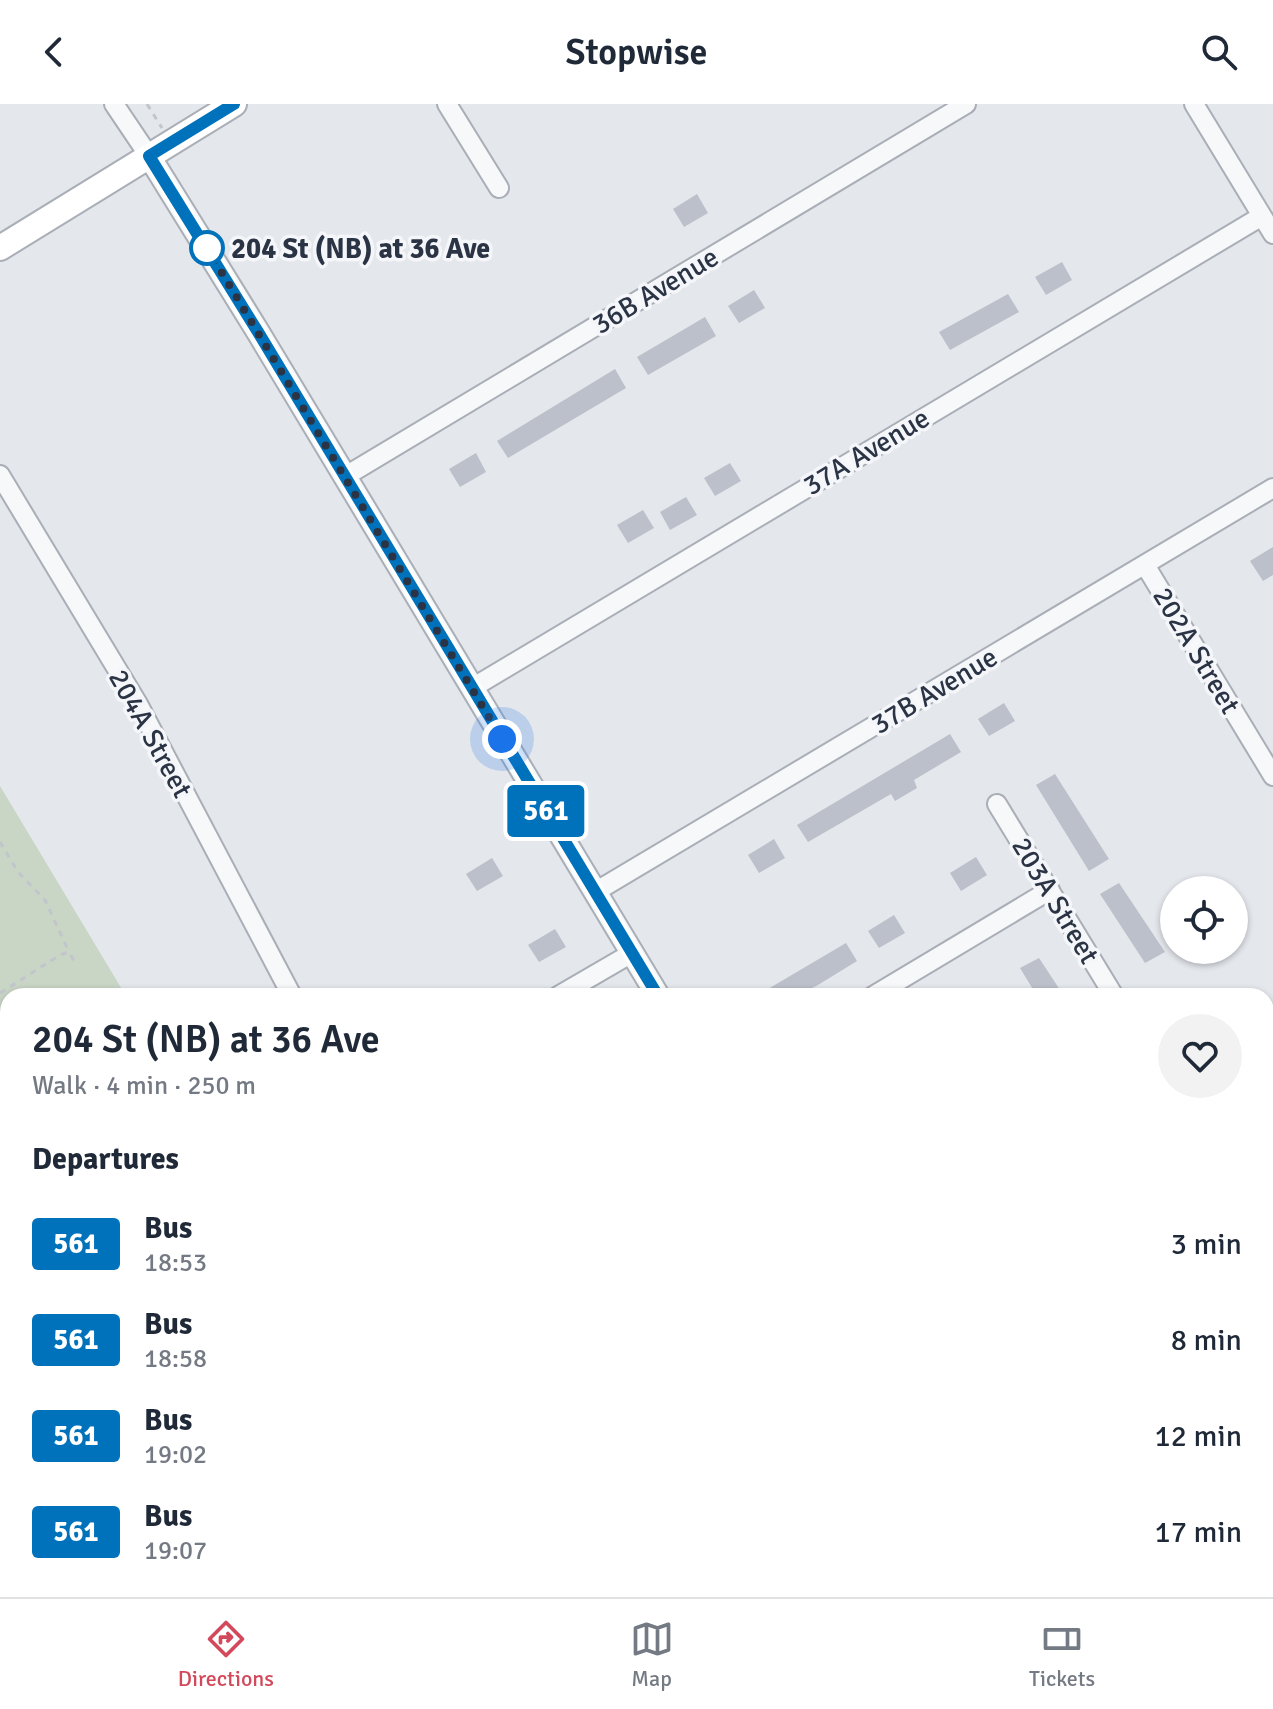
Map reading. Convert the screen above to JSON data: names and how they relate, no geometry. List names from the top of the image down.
{
  "streets": {
    "street": [
      "36B Avenue",
      "37A Avenue",
      "202A Street",
      "37B Avenue",
      "204A Street",
      "203A Street"
    ]
  },
  "crossings": [
    ["202A Street", "37B Avenue"]
  ],
  "places": ["204 St (NB) at 36 Ave"],
  "lines": ["bus line 561"],
  "page": {
    "header": "Stopwise",
    "on_map": "561",
    "heading": [
      ["204 St (NB) at 36 Ave", "Walk · 4 min · 250 m"],
      "Departures"
    ],
    "list": [
      {
        "mark": "561",
        "name": "Bus",
        "note": "18:53",
        "value": "3 min"
      },
      {
        "mark": "561",
        "name": "Bus",
        "note": "18:58",
        "value": "8 min"
      },
      {
        "mark": "561",
        "name": "Bus",
        "note": "19:02",
        "value": "12 min"
      },
      {
        "mark": "561",
        "name": "Bus",
        "note": "19:07",
        "value": "17 min"
      }
    ],
    "tabs": ["Directions", "Map", "Tickets"]
  }
}
